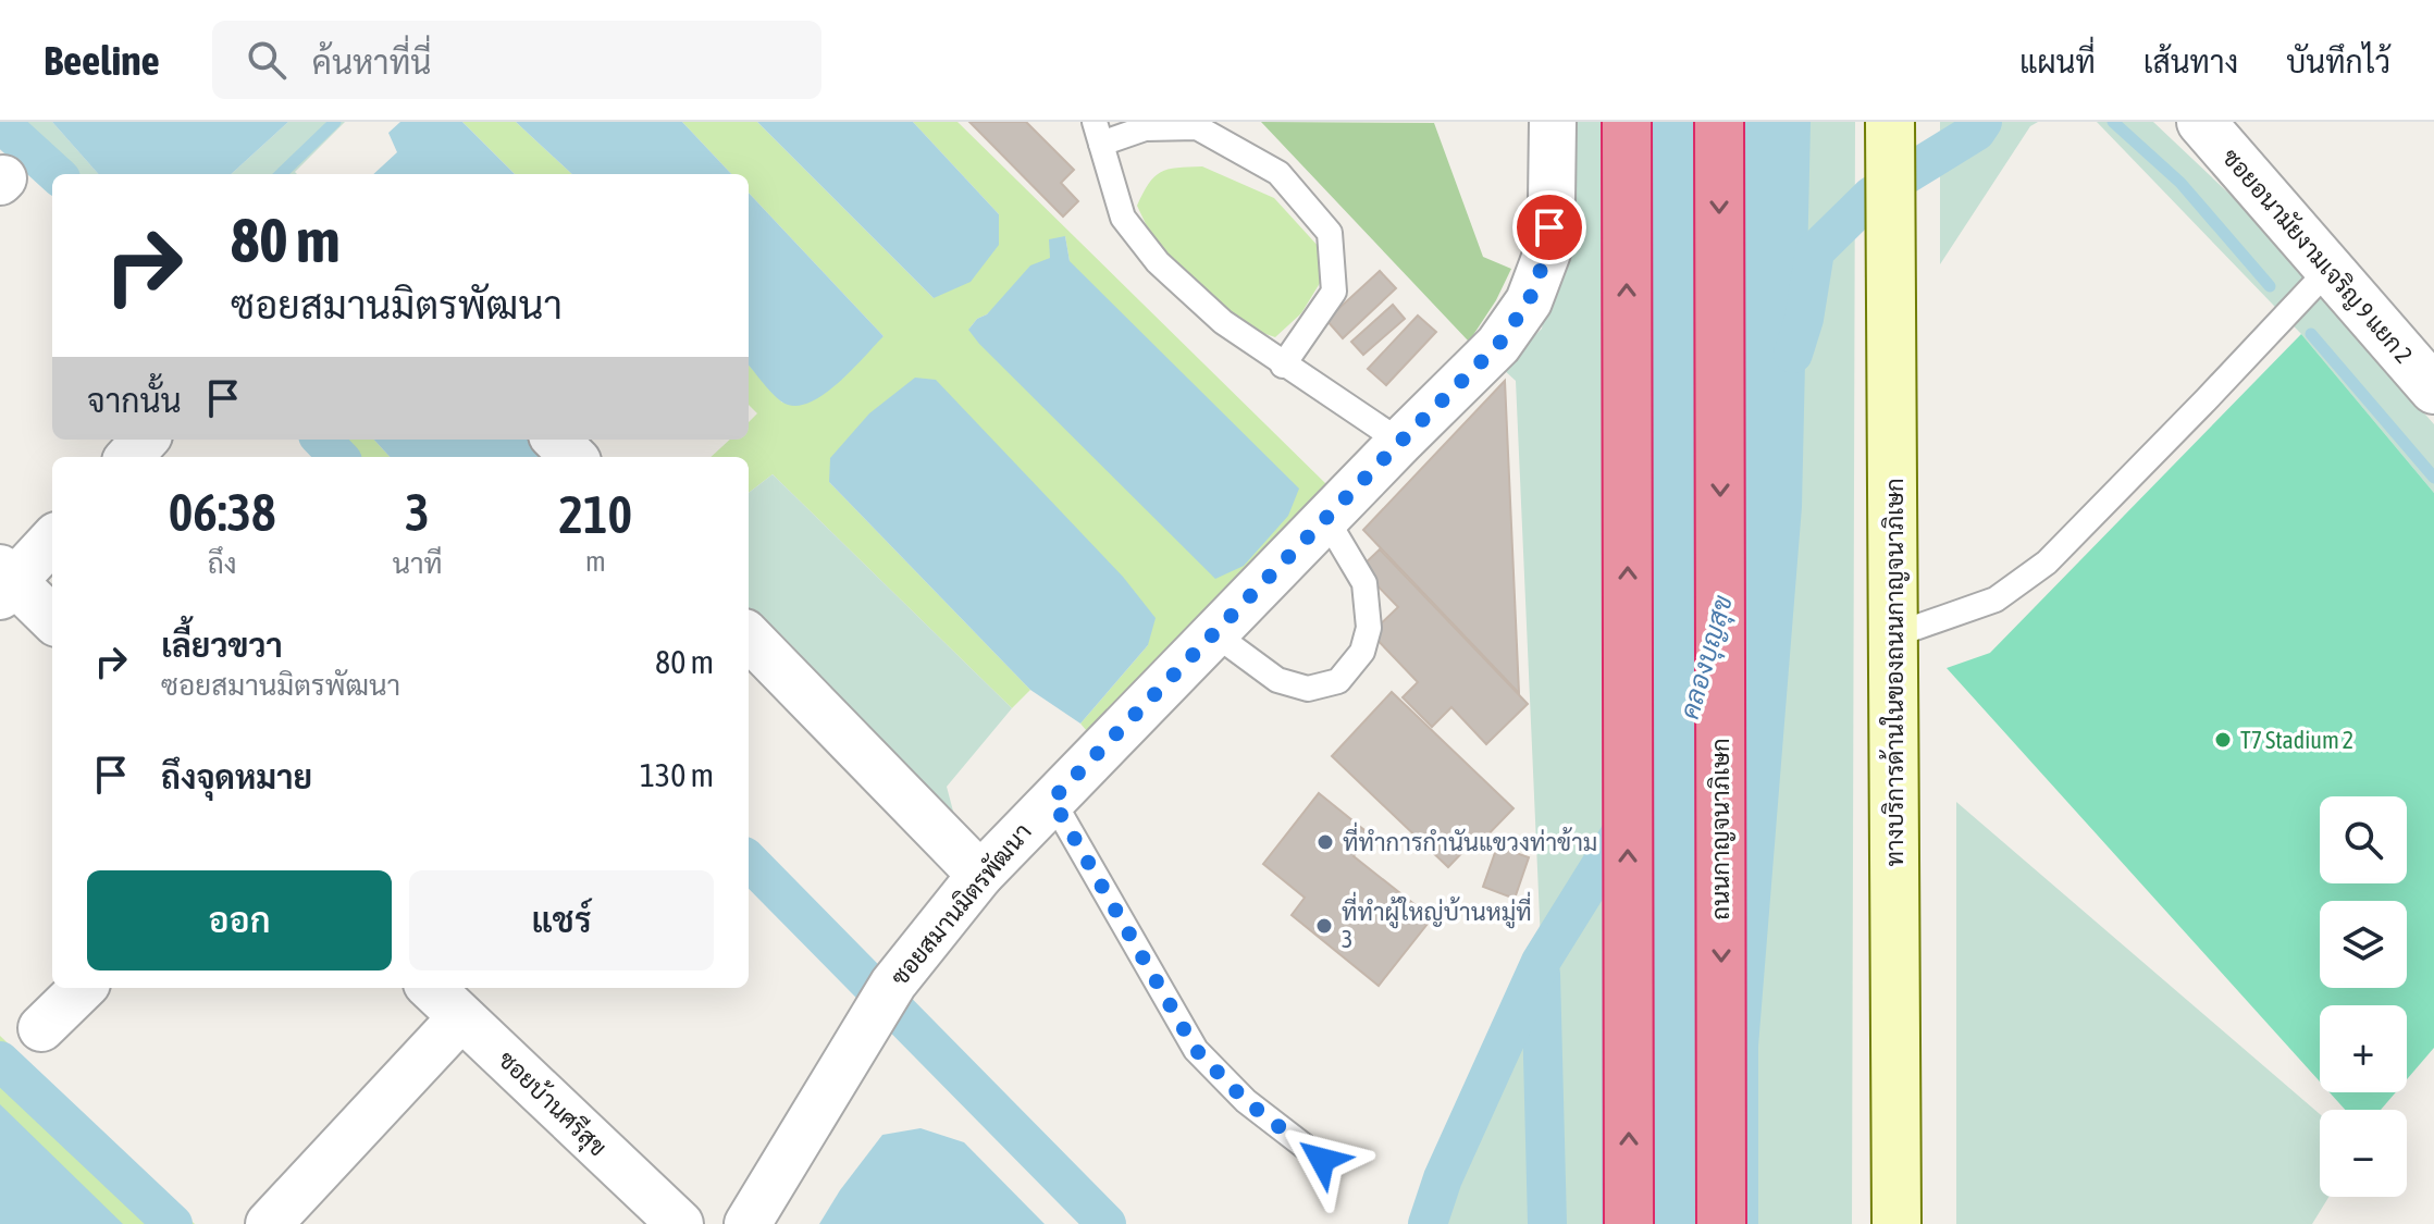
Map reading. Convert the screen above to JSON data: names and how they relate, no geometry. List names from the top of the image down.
{
  "streets": {
    "highway": ["ถนนกาญจนาภิเษก"],
    "main road": ["ทางบริการด้านในของถนนกาญจนาภิเษก"],
    "street": ["ซอยอนามัยงามเจริญ 9 แยก 2", "ซอยสมานมิตรพัฒนา", "ซอยบ้านศรีสุข"]
  },
  "water": ["คลองบุญสุข"],
  "places": ["T7 Stadium 2", "ที่ทำการกำนันแขวงท่าข้าม", "ที่ทำผู้ใหญ่บ้านหมู่ที่ 3"],
  "page": {
    "header": "Beeline",
    "search": "ค้นหาที่นี่",
    "nav": ["แผนที่", "เส้นทาง", "บันทึกไว้"],
    "turn": ["80 m", "ซอยสมานมิตรพัฒนา"],
    "then": "จากนั้น",
    "eta": [
      "06:38",
      "ถึง",
      "3",
      "นาที",
      "210",
      "m"
    ],
    "list": [
      {
        "name": "เลี้ยวขวา",
        "note": "ซอยสมานมิตรพัฒนา",
        "value": "80 m"
      },
      {
        "name": "ถึงจุดหมาย",
        "value": "130 m"
      }
    ],
    "map_buttons": ["+", "−"],
    "buttons": ["ออก", "แชร์"]
  }
}
